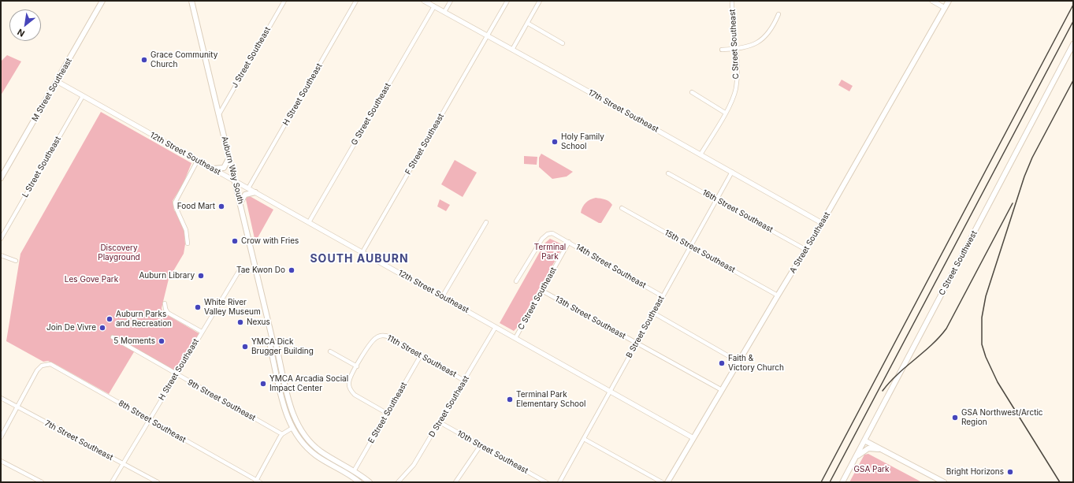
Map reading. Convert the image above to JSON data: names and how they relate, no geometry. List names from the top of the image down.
{
  "streets": {
    "main road": [
      "M Street Southeast",
      "Auburn Way South",
      "A Street Southeast",
      "C Street Southwest"
    ],
    "street": [
      "C Street Southeast",
      "J Street Southeast",
      "H Street Southeast",
      "17th Street Southeast",
      "G Street Southeast",
      "F Street Southeast",
      "12th Street Southeast",
      "L Street Southeast",
      "16th Street Southeast",
      "15th Street Southeast",
      "14th Street Southeast",
      "13th Street Southeast",
      "B Street Southeast",
      "11th Street Southeast",
      "9th Street Southeast",
      "D Street Southeast",
      "E Street Southeast",
      "8th Street Southeast",
      "7th Street Southeast",
      "10th Street Southeast"
    ]
  },
  "crossings": [
    ["C Street Southeast", "17th Street Southeast"],
    ["C Street Southeast", "12th Street Southeast"],
    ["C Street Southeast", "14th Street Southeast"],
    ["C Street Southeast", "13th Street Southeast"],
    ["J Street Southeast", "Auburn Way South"],
    ["M Street Southeast", "12th Street Southeast"],
    ["H Street Southeast", "12th Street Southeast"],
    ["H Street Southeast", "Auburn Way South"],
    ["H Street Southeast", "9th Street Southeast"],
    ["H Street Southeast", "8th Street Southeast"],
    ["H Street Southeast", "7th Street Southeast"],
    ["17th Street Southeast", "G Street Southeast"],
    ["17th Street Southeast", "F Street Southeast"],
    ["17th Street Southeast", "A Street Southeast"],
    ["17th Street Southeast", "B Street Southeast"],
    ["G Street Southeast", "12th Street Southeast"],
    ["F Street Southeast", "12th Street Southeast"],
    ["12th Street Southeast", "L Street Southeast"],
    ["12th Street Southeast", "Auburn Way South"],
    ["12th Street Southeast", "A Street Southeast"],
    ["12th Street Southeast", "B Street Southeast"],
    ["12th Street Southeast", "D Street Southeast"],
    ["Auburn Way South", "E Street Southeast"],
    ["16th Street Southeast", "A Street Southeast"],
    ["16th Street Southeast", "B Street Southeast"],
    ["A Street Southeast", "15th Street Southeast"],
    ["A Street Southeast", "13th Street Southeast"],
    ["15th Street Southeast", "B Street Southeast"],
    ["14th Street Southeast", "B Street Southeast"],
    ["13th Street Southeast", "B Street Southeast"],
    ["11th Street Southeast", "D Street Southeast"],
    ["11th Street Southeast", "E Street Southeast"],
    ["D Street Southeast", "10th Street Southeast"],
    ["8th Street Southeast", "7th Street Southeast"]
  ],
  "districts": ["SOUTH AUBURN"],
  "parks": [
    "Terminal Park",
    "Discovery Playground",
    "Les Gove Park",
    "GSA Park"
  ],
  "places": [
    "Grace Community Church",
    "Holy Family School",
    "Food Mart",
    "Crow with Fries",
    "Tae Kwon Do",
    "Auburn Library",
    "White River Valley Museum",
    "Auburn Parks and Recreation",
    "Nexus",
    "Join De Vivre",
    "5 Moments",
    "YMCA Dick Brugger Building",
    "Faith & Victory Church",
    "YMCA Arcadia Social Impact Center",
    "Terminal Park Elementary School",
    "GSA Northwest/Arctic Region",
    "Bright Horizons"
  ],
  "north": "bottom left"
}
